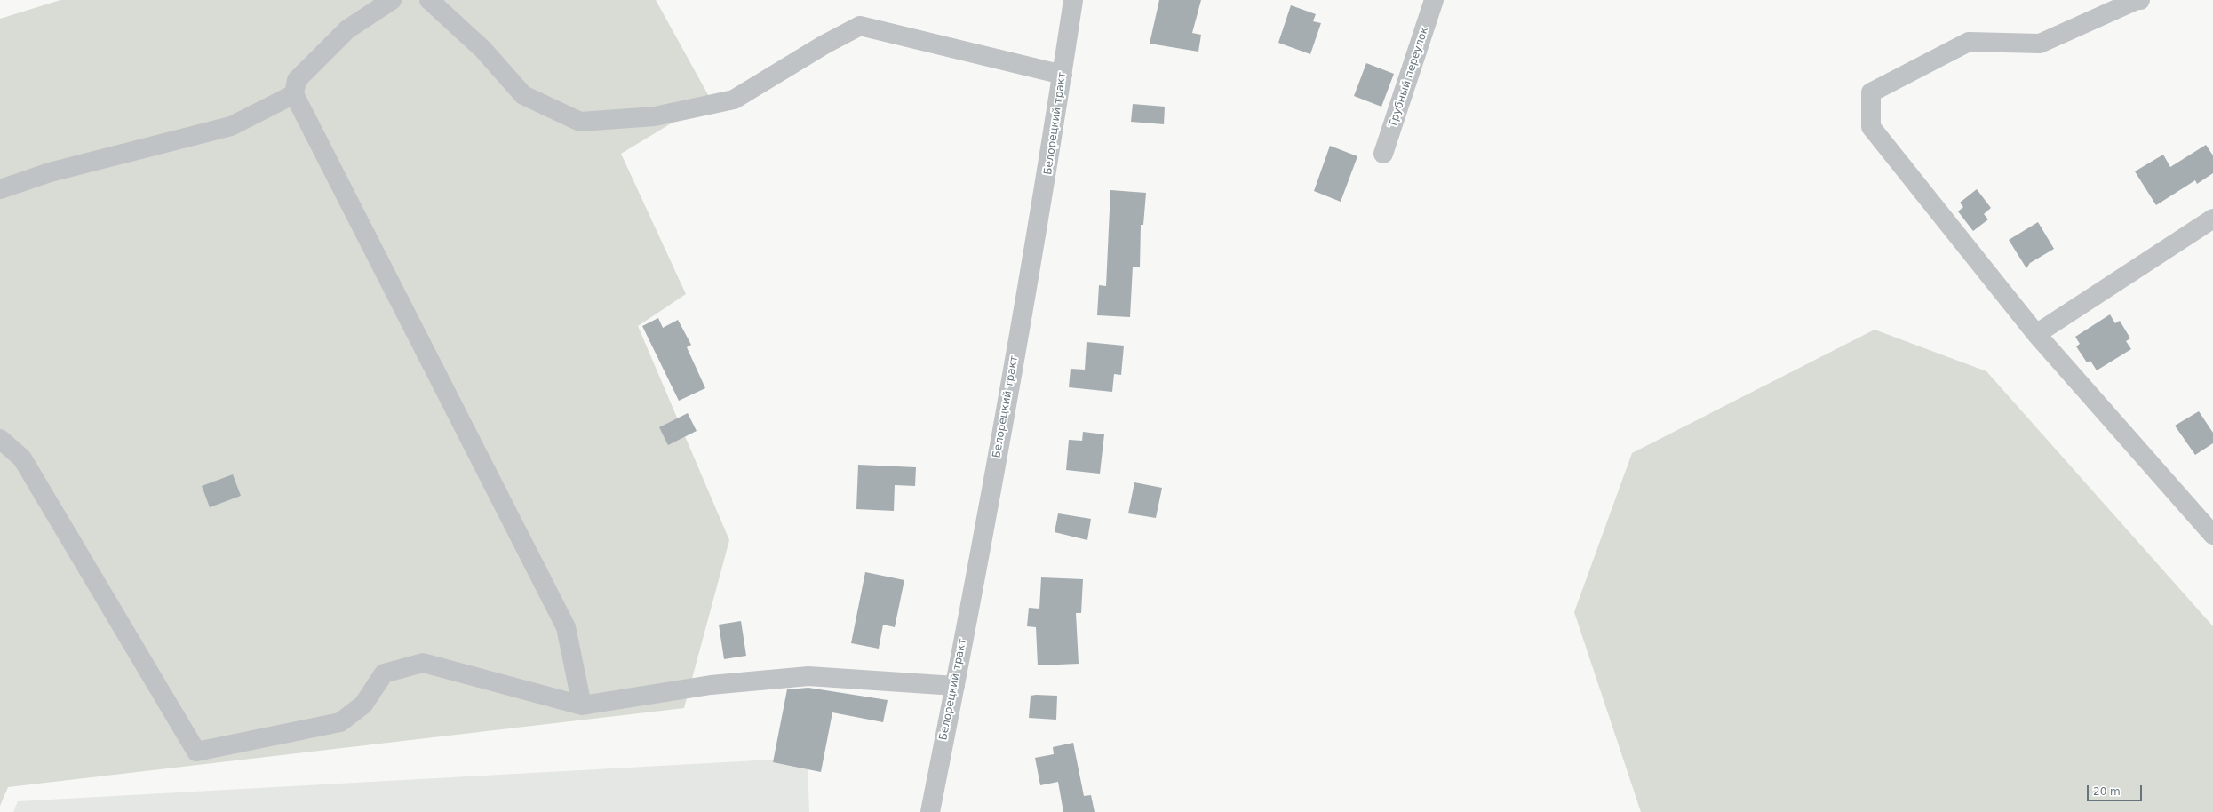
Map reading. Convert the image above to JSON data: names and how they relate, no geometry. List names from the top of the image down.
{
  "streets": {
    "street": ["Трубный переулок", "Белорецкий тракт"]
  },
  "scale_bar": "20 m"
}
